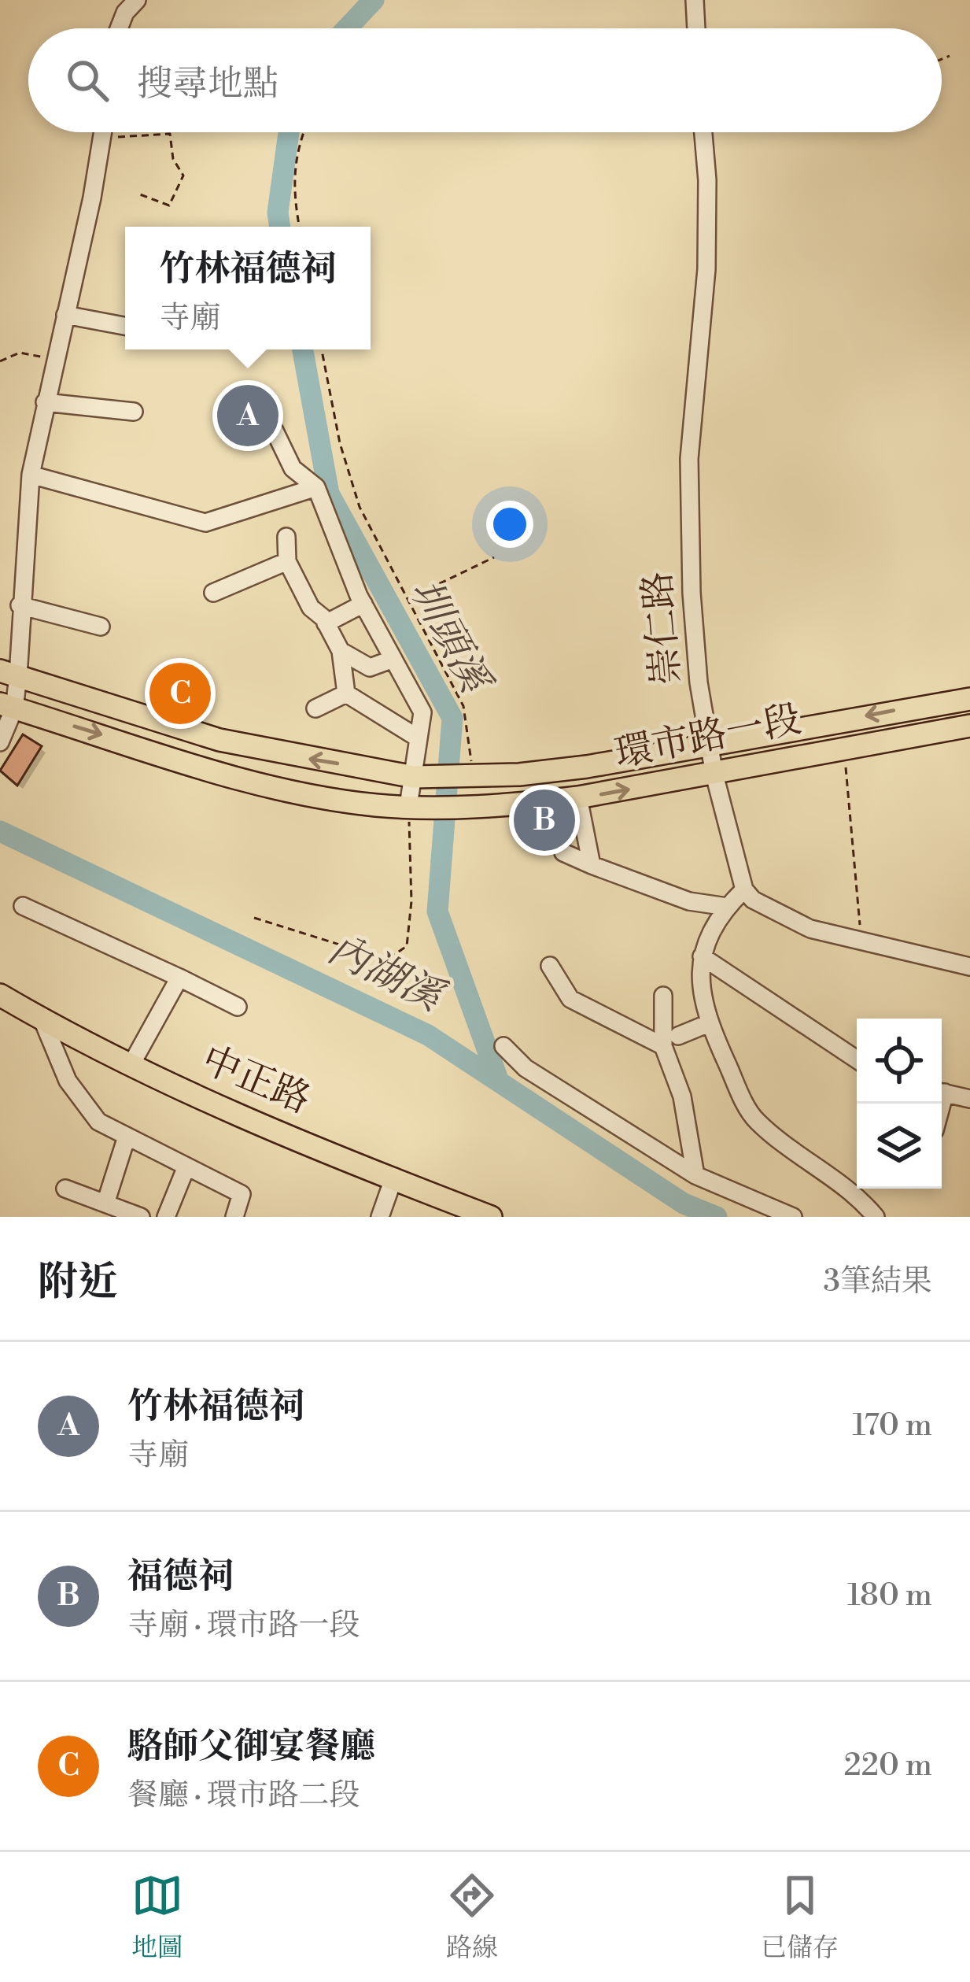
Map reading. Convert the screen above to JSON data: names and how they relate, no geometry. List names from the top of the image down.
{
  "streets": {
    "main road": ["環市路一段", "中正路"],
    "street": ["崇仁路"]
  },
  "crossings": [
    ["崇仁路", "環市路一段"]
  ],
  "water": ["圳頭溪", "內湖溪"],
  "page": {
    "search": "搜尋地點",
    "popup": ["竹林福德祠", "寺廟"],
    "pins": ["A", "C", "B"],
    "heading": ["附近", "3筆結果"],
    "list": [
      {
        "mark": "A",
        "name": "竹林福德祠",
        "note": "寺廟",
        "value": "170 m"
      },
      {
        "mark": "B",
        "name": "福德祠",
        "note": "寺廟 · 環市路一段",
        "value": "180 m"
      },
      {
        "mark": "C",
        "name": "駱師父御宴餐廳",
        "note": "餐廳 · 環市路二段",
        "value": "220 m"
      }
    ],
    "nav": ["地圖", "路線", "已儲存"]
  }
}
